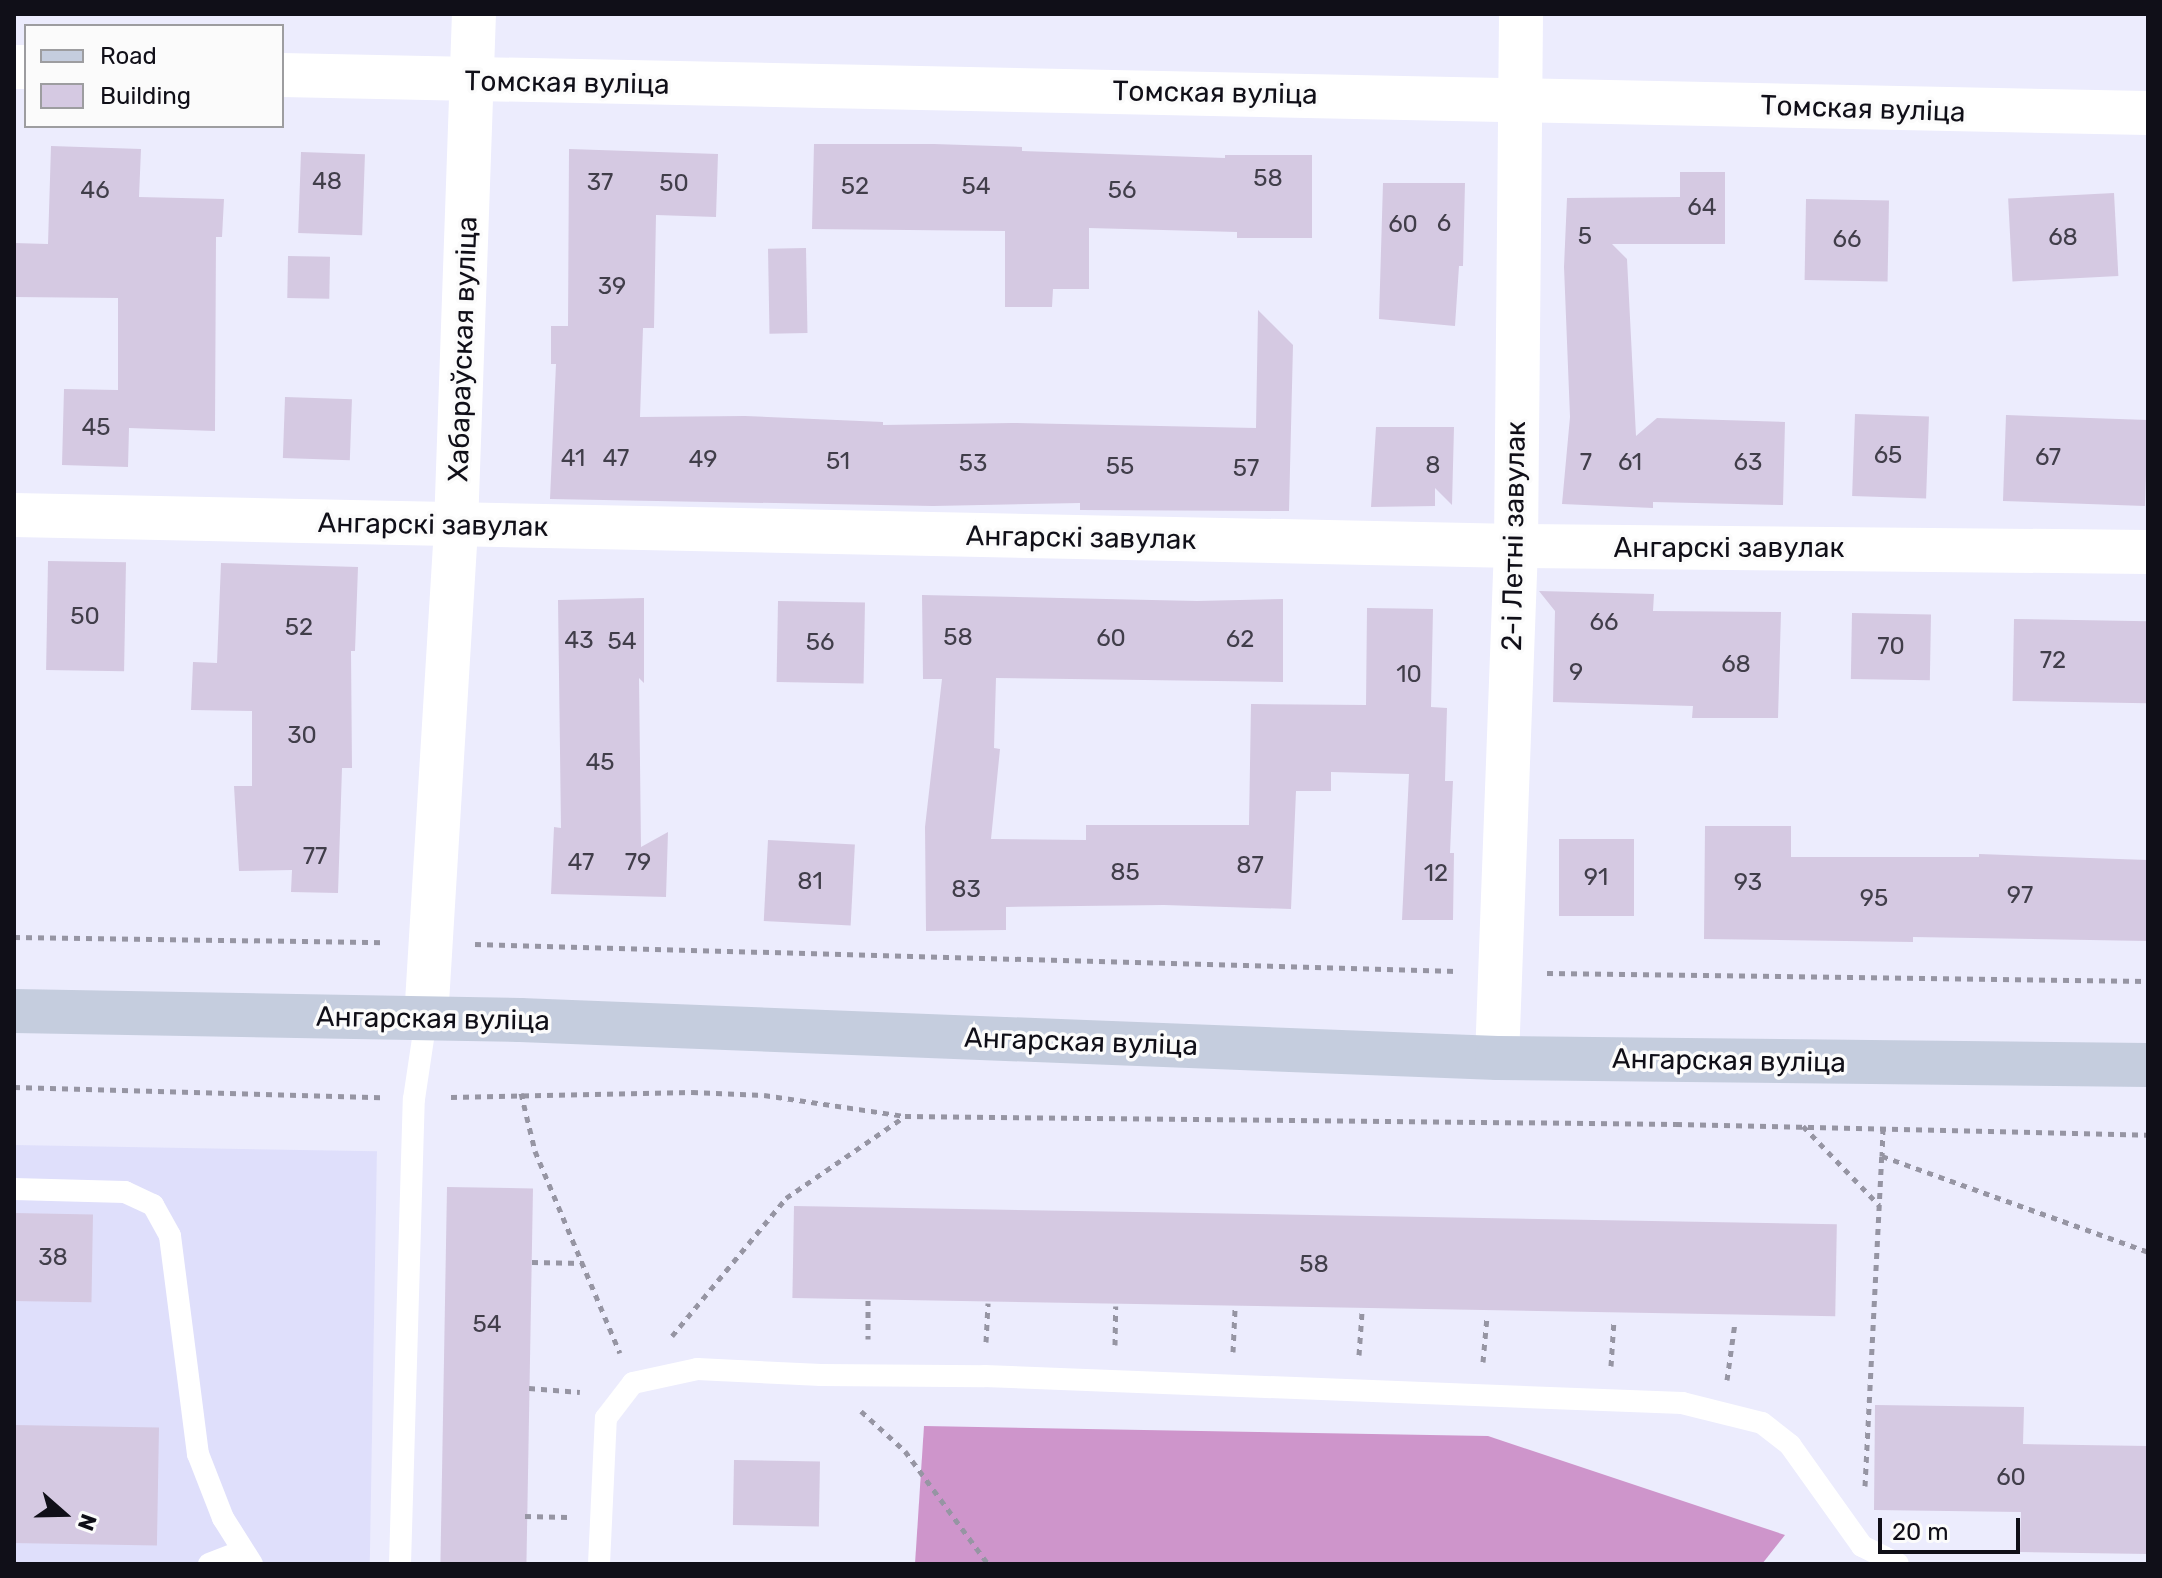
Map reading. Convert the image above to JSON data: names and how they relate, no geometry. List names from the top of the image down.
{
  "streets": {
    "main road": ["Ангарская вуліца"],
    "street": [
      "Томская вуліца",
      "Хабараўская вуліца",
      "Ангарскі завулак",
      "2-і Летні завулак"
    ]
  },
  "crossings": [
    ["Томская вуліца", "Хабараўская вуліца"],
    ["Томская вуліца", "2-і Летні завулак"],
    ["Хабараўская вуліца", "Ангарскі завулак"],
    ["Хабараўская вуліца", "Ангарская вуліца"],
    ["Ангарскі завулак", "2-і Летні завулак"],
    ["2-і Летні завулак", "Ангарская вуліца"]
  ],
  "house_numbers": [
    "58",
    "48",
    "37",
    "50",
    "52",
    "54",
    "46",
    "56",
    "64",
    "6",
    "60",
    "5",
    "68",
    "66",
    "39",
    "45",
    "65",
    "67",
    "41",
    "47",
    "49",
    "51",
    "7",
    "61",
    "63",
    "53",
    "8",
    "55",
    "57",
    "50",
    "66",
    "52",
    "58",
    "60",
    "62",
    "43",
    "54",
    "56",
    "70",
    "72",
    "68",
    "9",
    "10",
    "30",
    "45",
    "77",
    "47",
    "79",
    "87",
    "85",
    "12",
    "91",
    "81",
    "93",
    "83",
    "97",
    "95",
    "38",
    "58",
    "54",
    "60"
  ],
  "legend": ["Road", "Building"],
  "scale_bar": "20 m",
  "north": "right"
}
